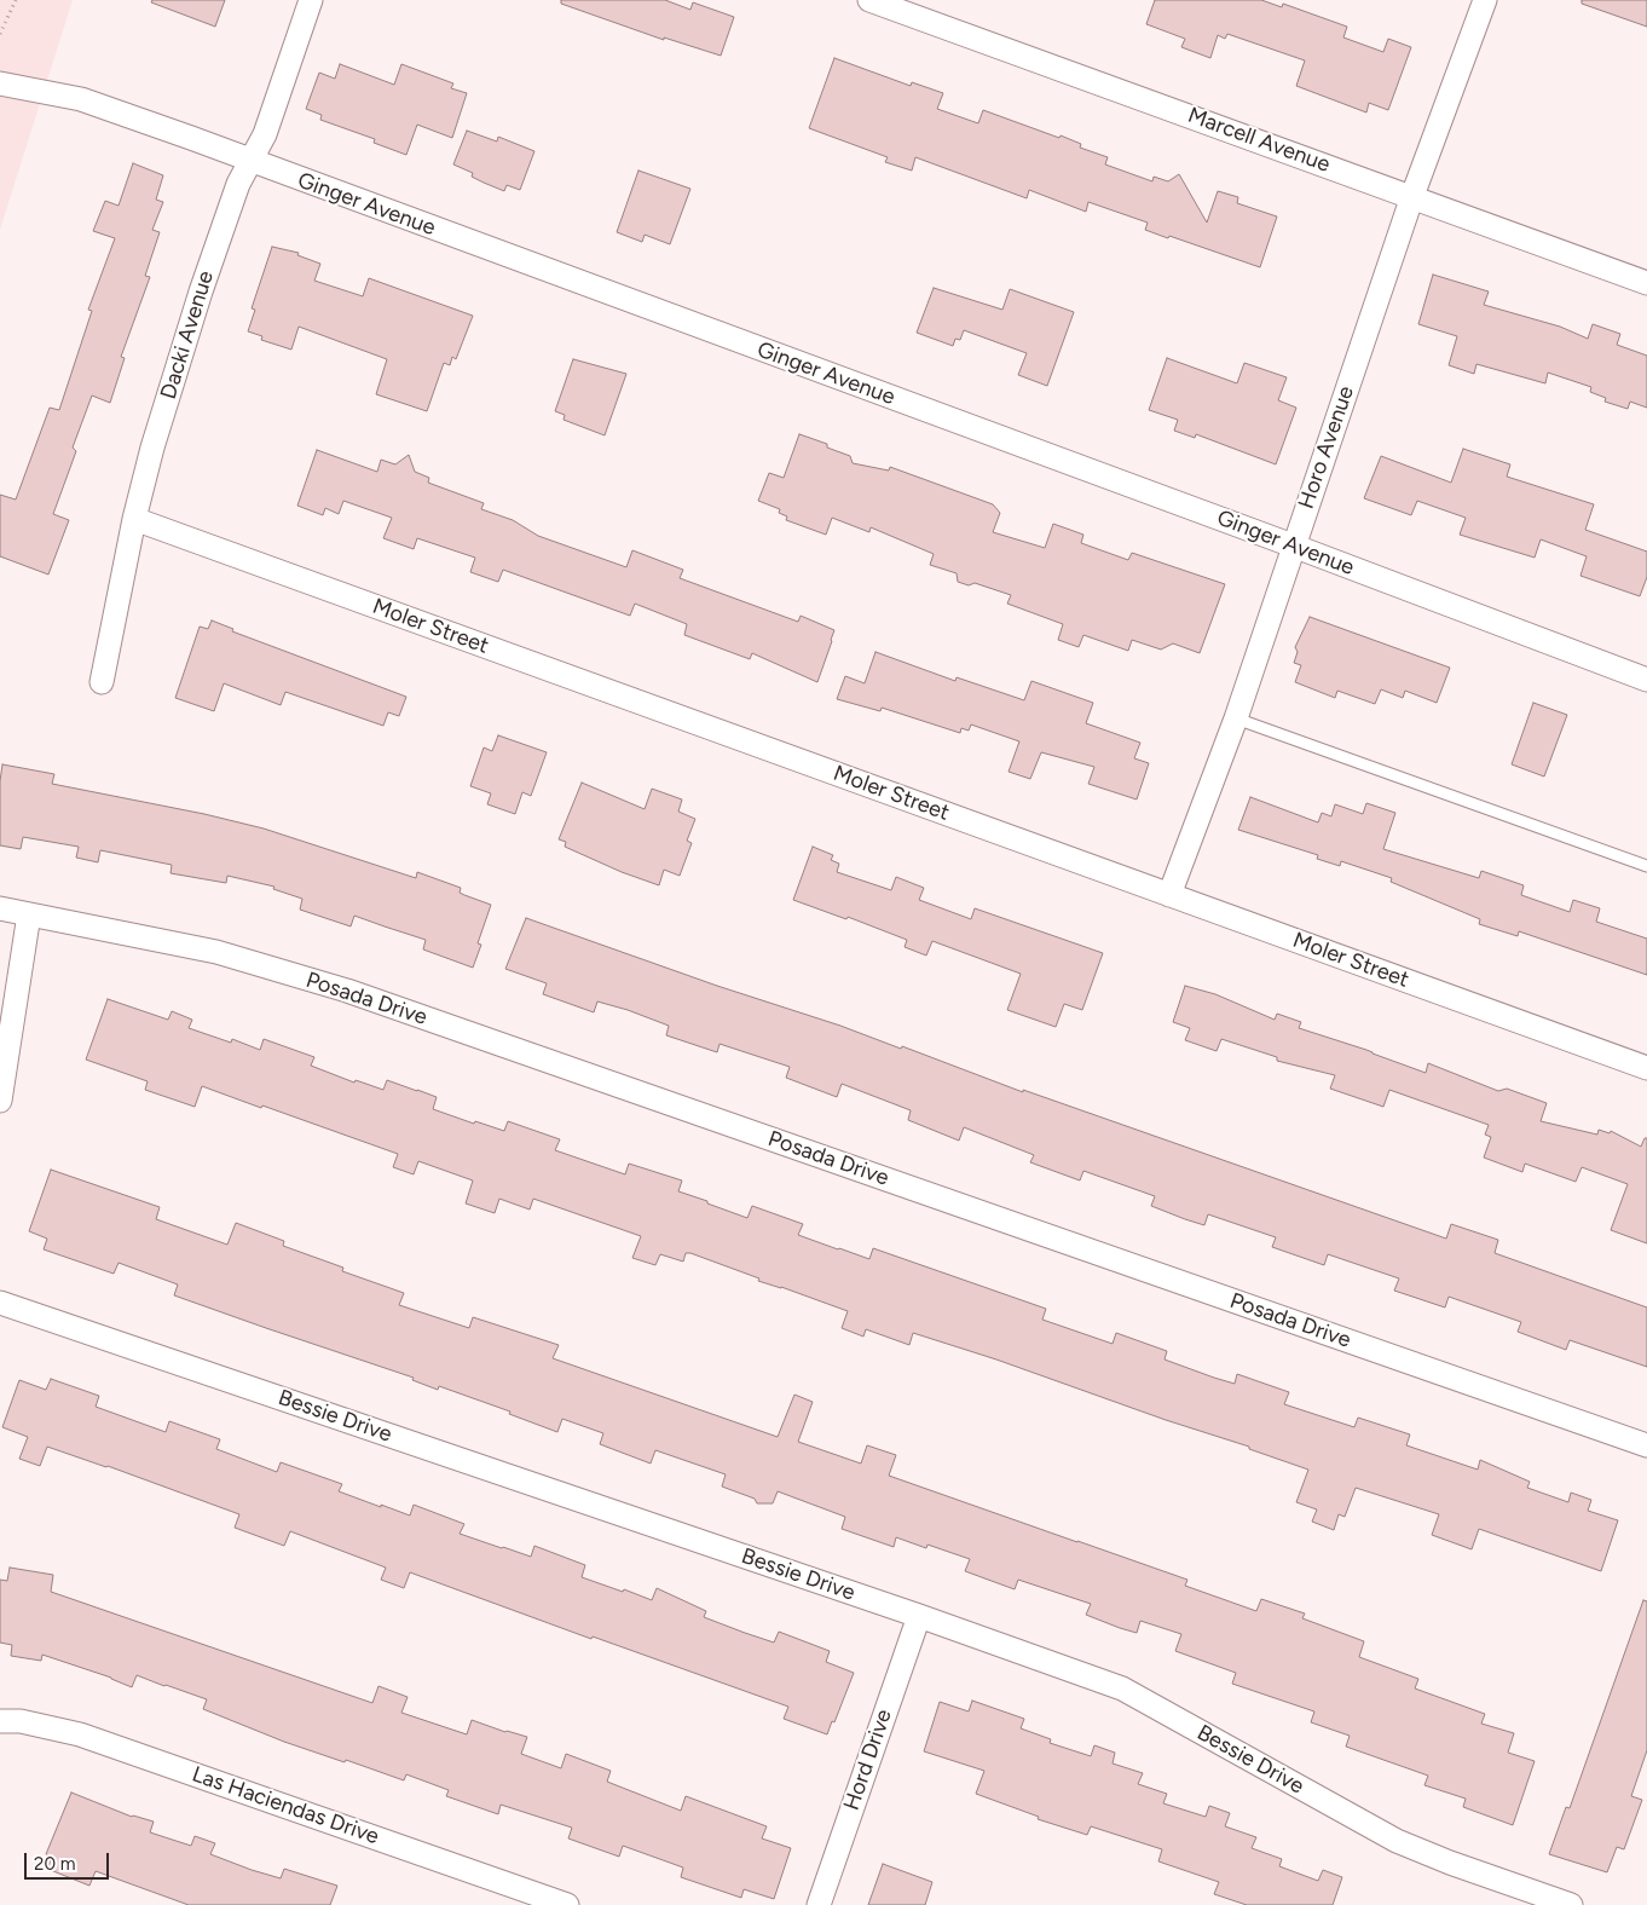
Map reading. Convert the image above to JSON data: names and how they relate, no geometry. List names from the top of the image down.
{
  "streets": {
    "street": [
      "Marcell Avenue",
      "Ginger Avenue",
      "Dacki Avenue",
      "Horo Avenue",
      "Moler Street",
      "Posada Drive",
      "Bessie Drive",
      "Hord Drive",
      "Las Haciendas Drive"
    ]
  },
  "crossings": [
    ["Marcell Avenue", "Horo Avenue"],
    ["Ginger Avenue", "Dacki Avenue"],
    ["Ginger Avenue", "Horo Avenue"],
    ["Dacki Avenue", "Moler Street"],
    ["Horo Avenue", "Moler Street"],
    ["Bessie Drive", "Hord Drive"]
  ],
  "scale_bar": "20 m"
}
